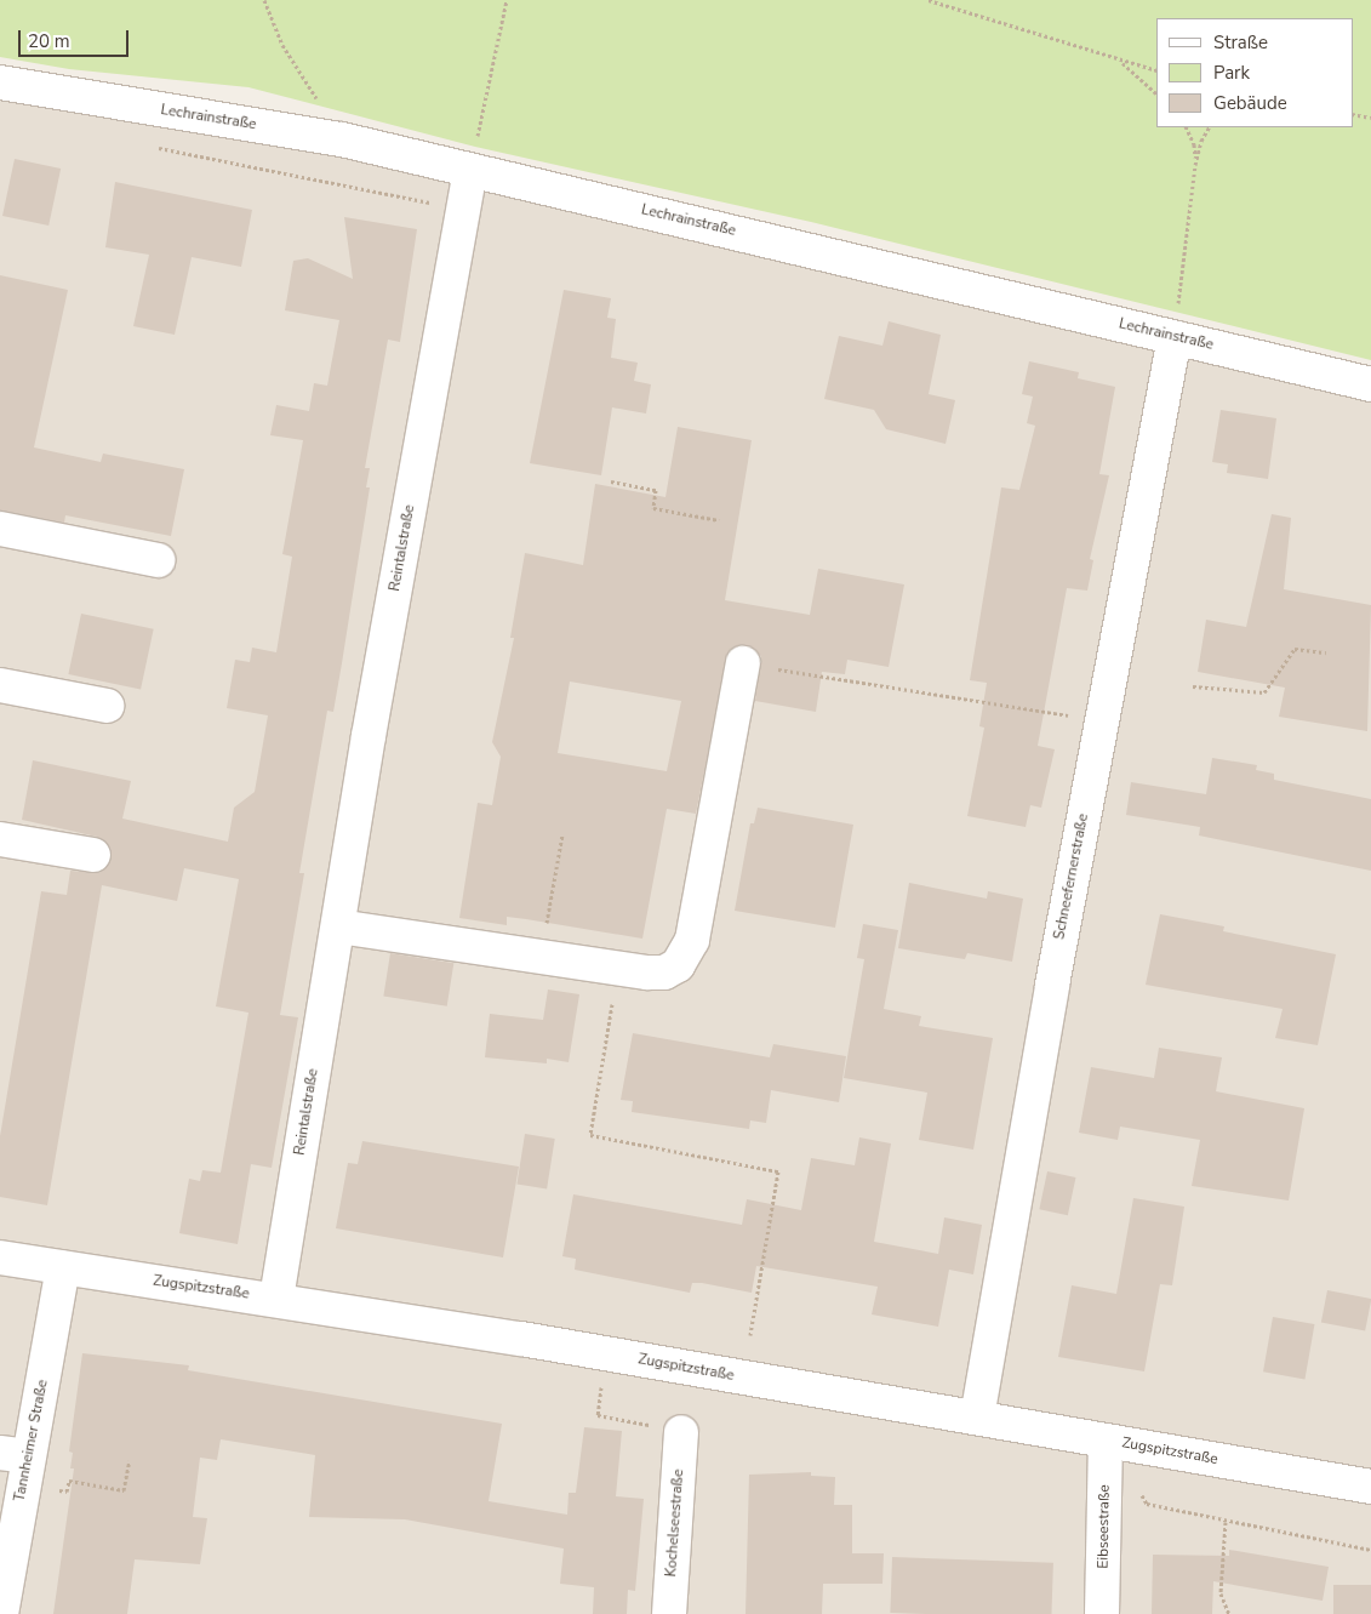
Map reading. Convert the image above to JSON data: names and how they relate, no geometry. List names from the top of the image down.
{
  "streets": {
    "street": [
      "Lechrainstraße",
      "Reintalstraße",
      "Schneefernerstraße",
      "Zugspitzstraße",
      "Tannheimer Straße",
      "Kochelseestraße",
      "Eibseestraße"
    ]
  },
  "crossings": [
    ["Lechrainstraße", "Reintalstraße"],
    ["Lechrainstraße", "Schneefernerstraße"],
    ["Reintalstraße", "Zugspitzstraße"],
    ["Schneefernerstraße", "Zugspitzstraße"],
    ["Zugspitzstraße", "Tannheimer Straße"],
    ["Zugspitzstraße", "Eibseestraße"]
  ],
  "legend": ["Straße", "Park", "Gebäude"],
  "scale_bar": "20 m"
}
